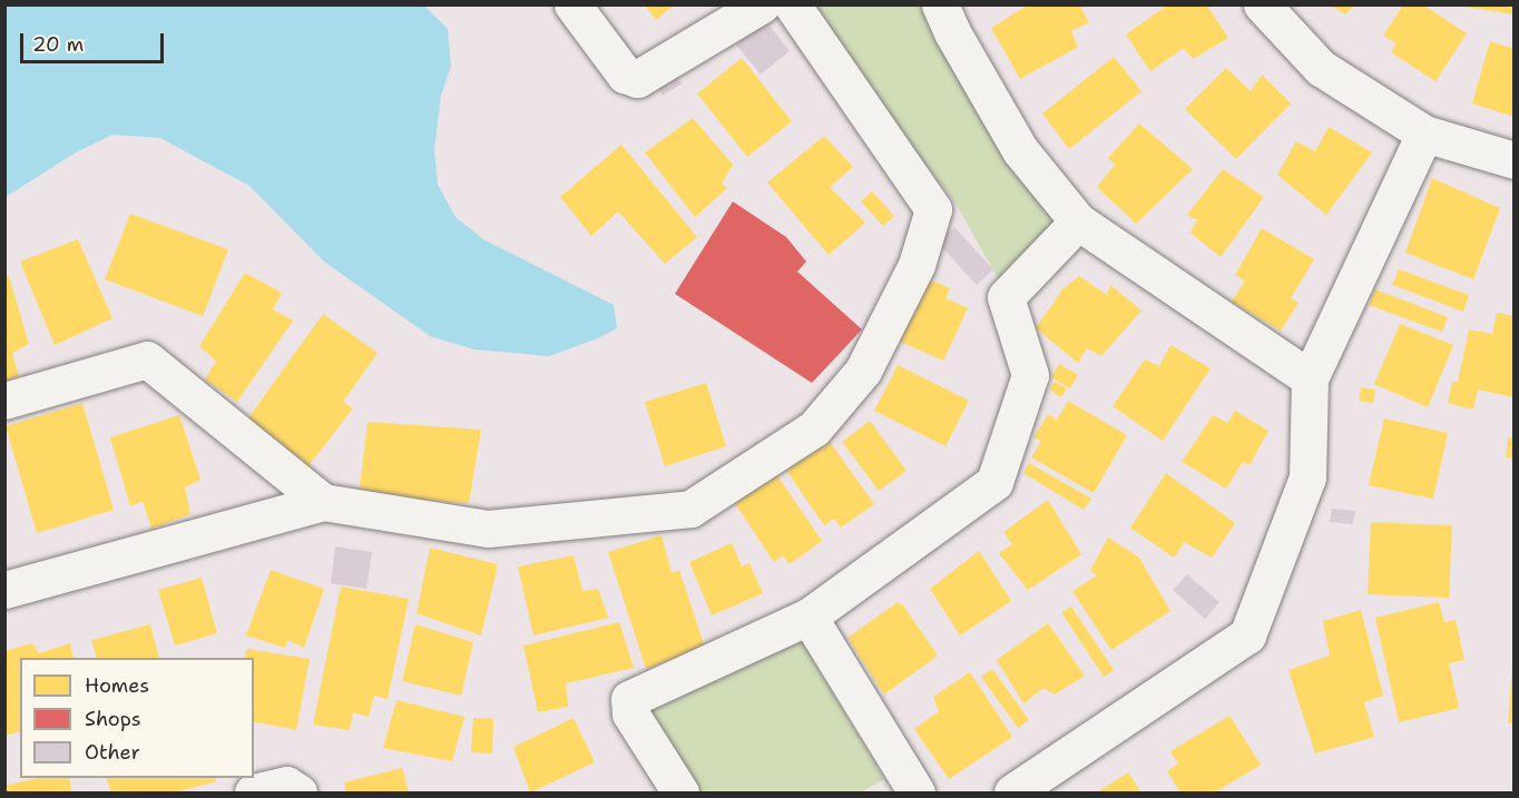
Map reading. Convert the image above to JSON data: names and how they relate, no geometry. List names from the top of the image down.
{
  "legend": ["Homes", "Shops", "Other"],
  "scale_bar": "20 m"
}
